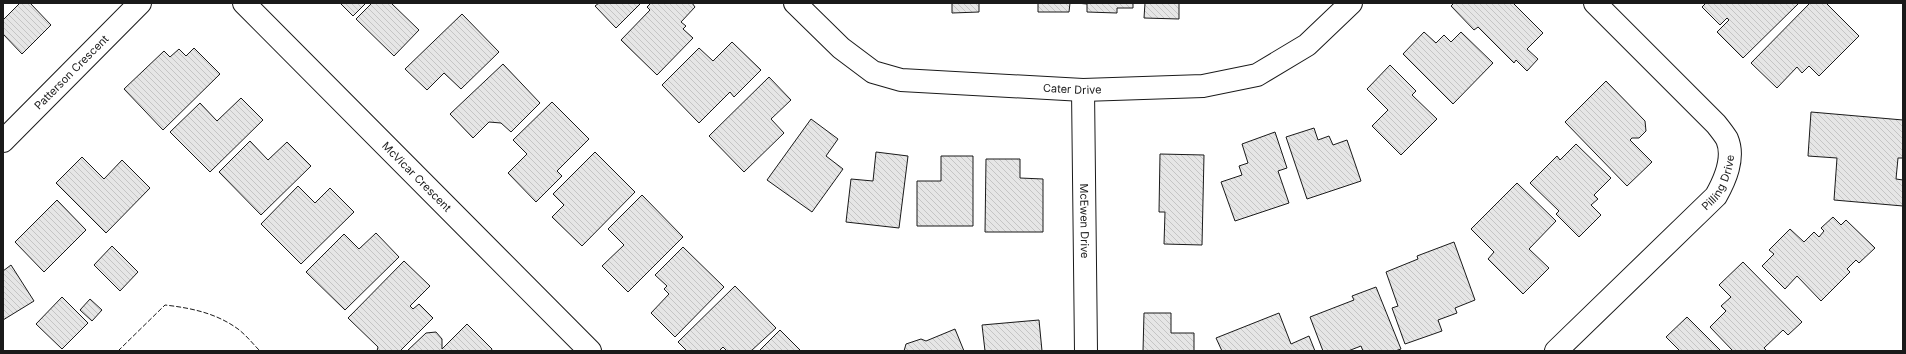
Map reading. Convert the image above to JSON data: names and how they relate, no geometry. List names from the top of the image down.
{
  "streets": {
    "street": [
      "Patterson Crescent",
      "Cater Drive",
      "McVicar Crescent",
      "Pilling Drive",
      "McEwen Drive"
    ]
  },
  "crossings": [
    ["Cater Drive", "McEwen Drive"]
  ]
}
